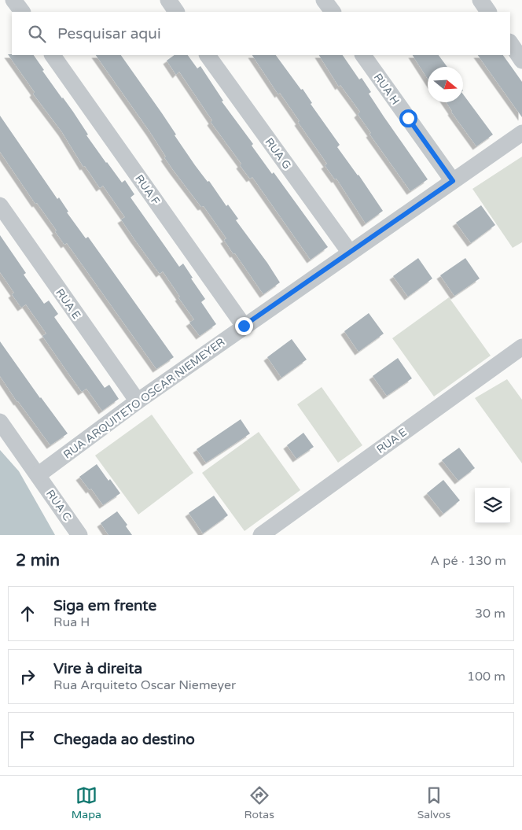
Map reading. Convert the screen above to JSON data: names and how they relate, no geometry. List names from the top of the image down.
{
  "streets": {
    "street": [
      "RUA H",
      "RUA G",
      "RUA F",
      "RUA E",
      "RUA ARQUITETO OSCAR NIEMEYER",
      "RUA C"
    ]
  },
  "crossings": [
    ["RUA H", "RUA ARQUITETO OSCAR NIEMEYER"],
    ["RUA G", "RUA ARQUITETO OSCAR NIEMEYER"],
    ["RUA F", "RUA ARQUITETO OSCAR NIEMEYER"],
    ["RUA E", "RUA ARQUITETO OSCAR NIEMEYER"],
    ["RUA ARQUITETO OSCAR NIEMEYER", "RUA C"]
  ],
  "north": "right",
  "page": {
    "search": "Pesquisar aqui",
    "heading": ["2 min", "A pé · 130 m"],
    "list": [
      ["Siga em frente", "Rua H", "30 m"],
      ["Vire à direita", "Rua Arquiteto Oscar Niemeyer", "100 m"],
      "Chegada ao destino"
    ],
    "nav": ["Mapa", "Rotas", "Salvos"]
  }
}
